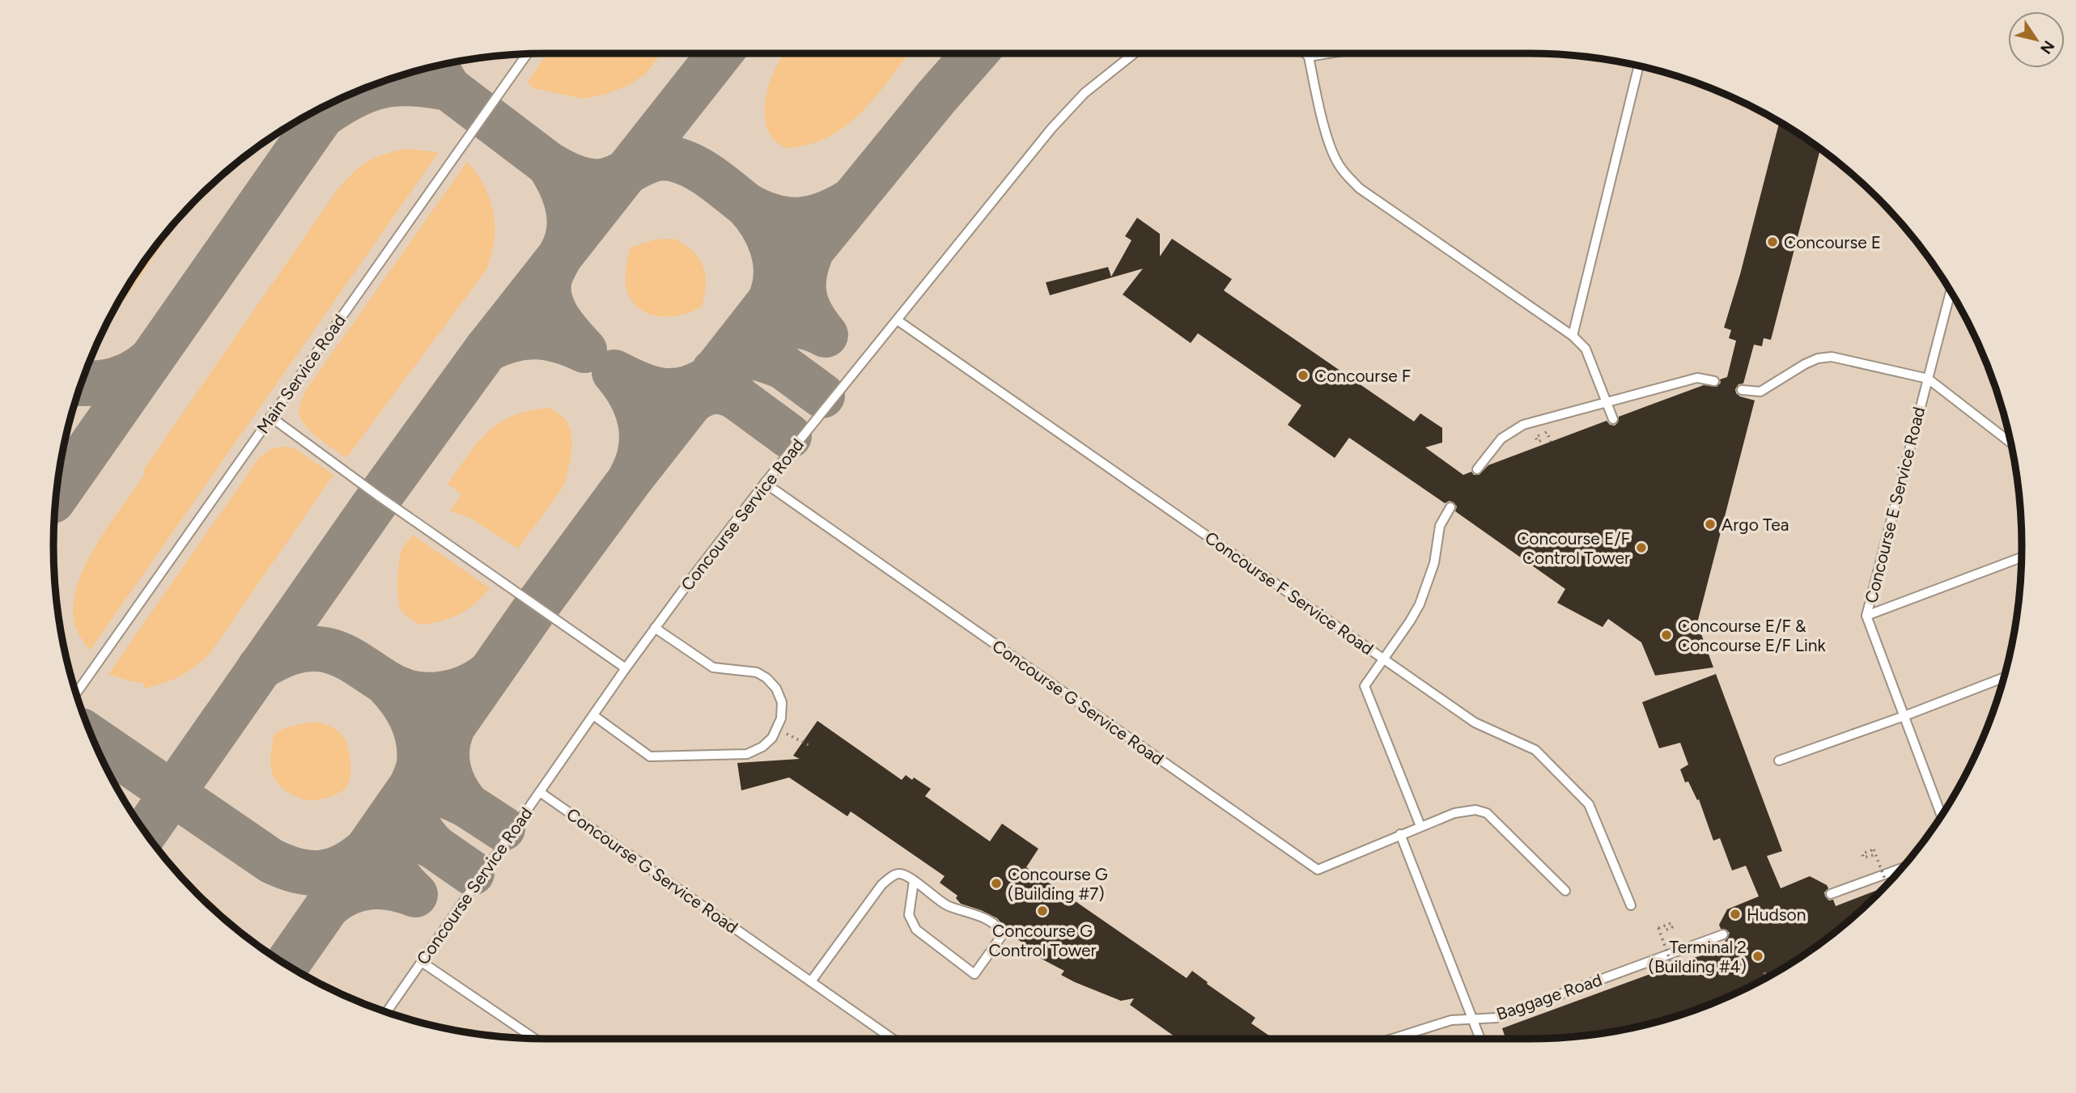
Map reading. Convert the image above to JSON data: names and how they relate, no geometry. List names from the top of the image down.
{
  "streets": {
    "lane": [
      "Main Service Road",
      "Concourse E Service Road",
      "Concourse Service Road",
      "Concourse F Service Road",
      "Concourse G Service Road",
      "Baggage Road"
    ]
  },
  "crossings": [
    ["Concourse Service Road", "Concourse F Service Road"],
    ["Concourse Service Road", "Concourse G Service Road"]
  ],
  "places": [
    "Concourse E",
    "Concourse F",
    "Argo Tea",
    "Concourse E/F Control Tower",
    "Concourse E/F & Concourse E/F Link",
    "Concourse G (Building #7)",
    "Concourse G Control Tower",
    "Hudson",
    "Terminal 2 (Building #4)"
  ],
  "north": "bottom right"
}
